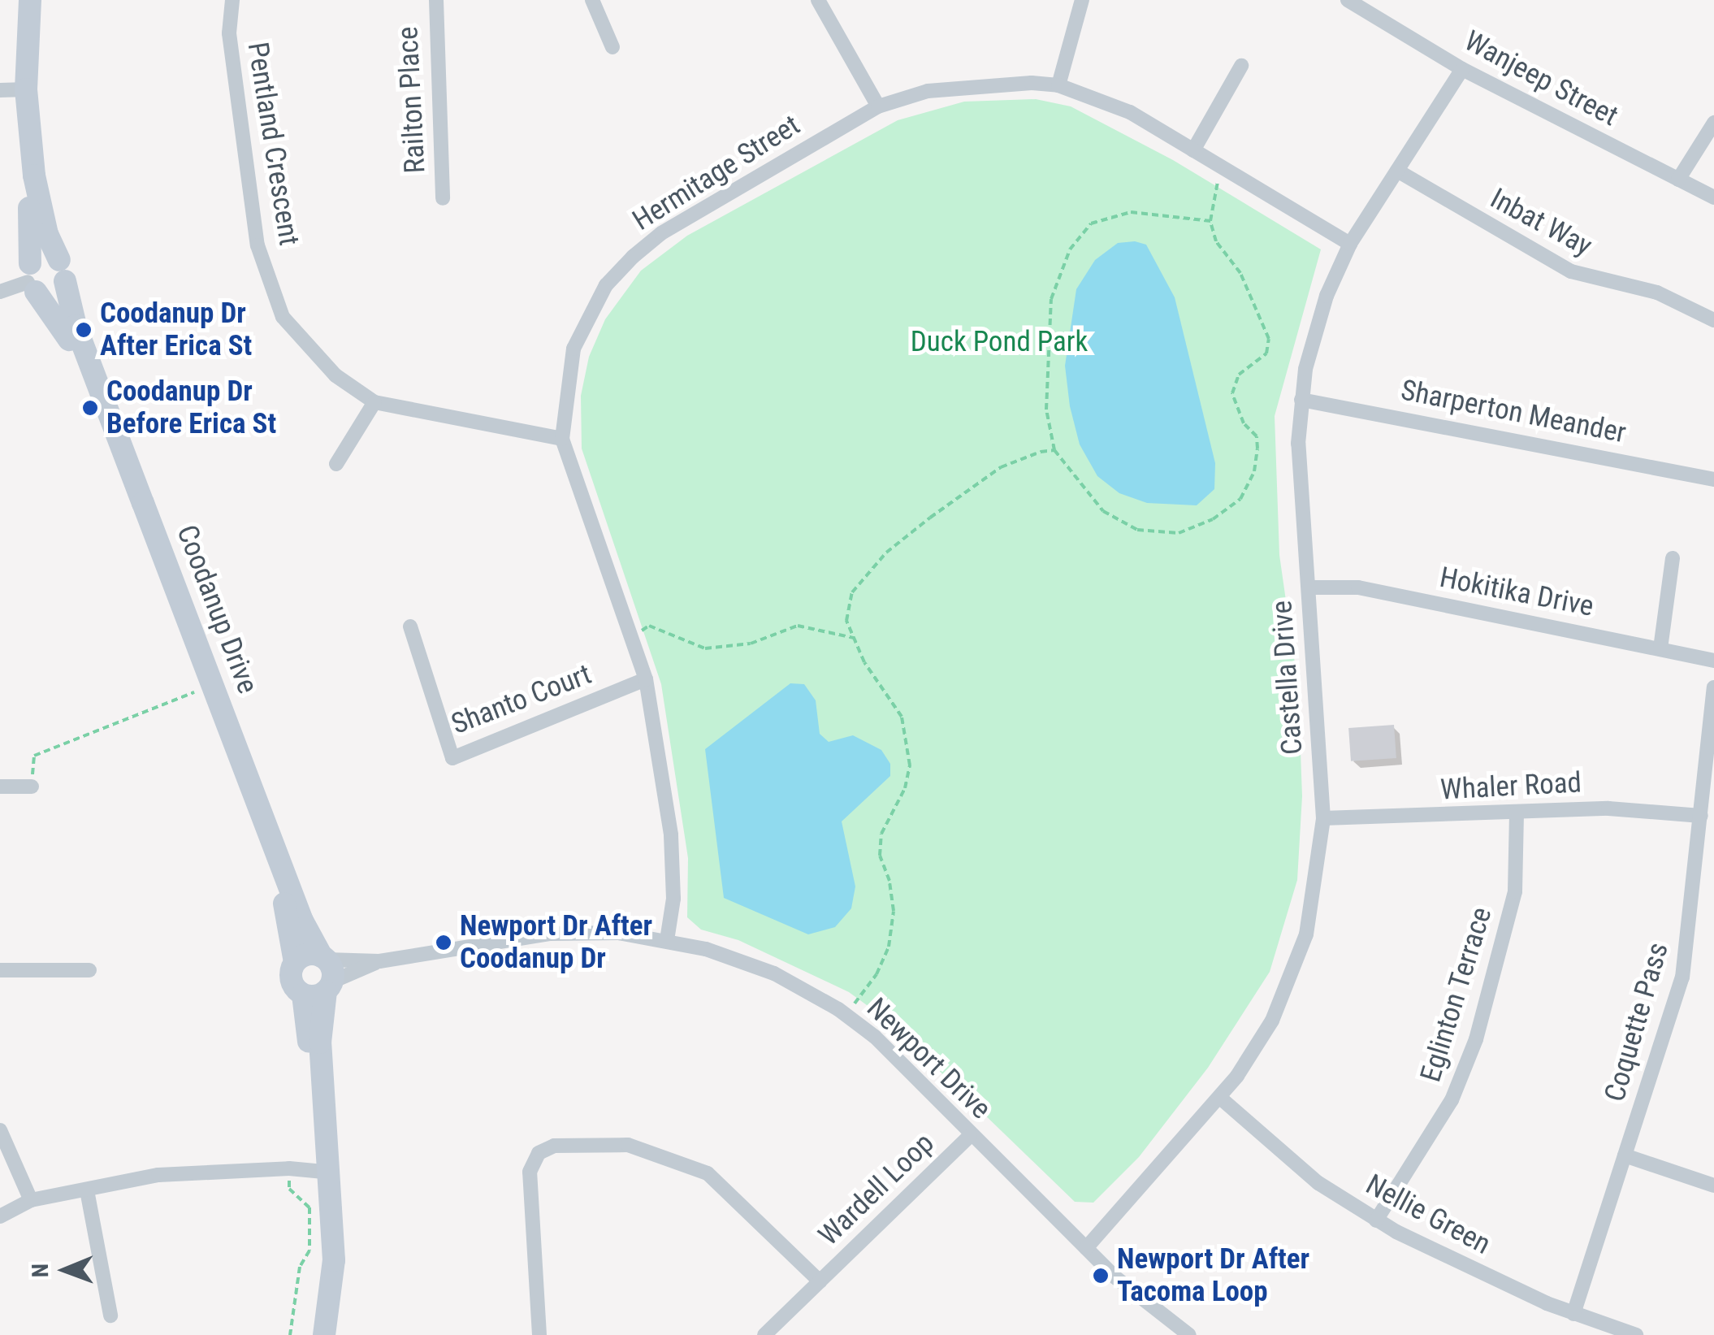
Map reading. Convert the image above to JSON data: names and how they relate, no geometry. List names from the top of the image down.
{
  "streets": {
    "main road": ["Coodanup Drive"],
    "street": [
      "Wanjeep Street",
      "Railton Place",
      "Pentland Crescent",
      "Hermitage Street",
      "Inbat Way",
      "Sharperton Meander",
      "Hokitika Drive",
      "Castella Drive",
      "Shanto Court",
      "Whaler Road",
      "Eglinton Terrace",
      "Coquette Pass",
      "Newport Drive",
      "Wardell Loop",
      "Nellie Green"
    ]
  },
  "crossings": [
    ["Wanjeep Street", "Castella Drive"],
    ["Pentland Crescent", "Hermitage Street"],
    ["Hermitage Street", "Castella Drive"],
    ["Hermitage Street", "Shanto Court"],
    ["Hermitage Street", "Newport Drive"],
    ["Inbat Way", "Castella Drive"],
    ["Sharperton Meander", "Castella Drive"],
    ["Hokitika Drive", "Castella Drive"],
    ["Coodanup Drive", "Newport Drive"],
    ["Castella Drive", "Whaler Road"],
    ["Castella Drive", "Newport Drive"],
    ["Castella Drive", "Nellie Green"],
    ["Whaler Road", "Eglinton Terrace"],
    ["Whaler Road", "Coquette Pass"],
    ["Eglinton Terrace", "Nellie Green"],
    ["Coquette Pass", "Nellie Green"],
    ["Newport Drive", "Wardell Loop"]
  ],
  "parks": ["Duck Pond Park"],
  "places": [
    "Coodanup Dr After Erica St",
    "Coodanup Dr Before Erica St",
    "Newport Dr After Coodanup Dr",
    "Newport Dr After Tacoma Loop"
  ],
  "north": "left"
}
